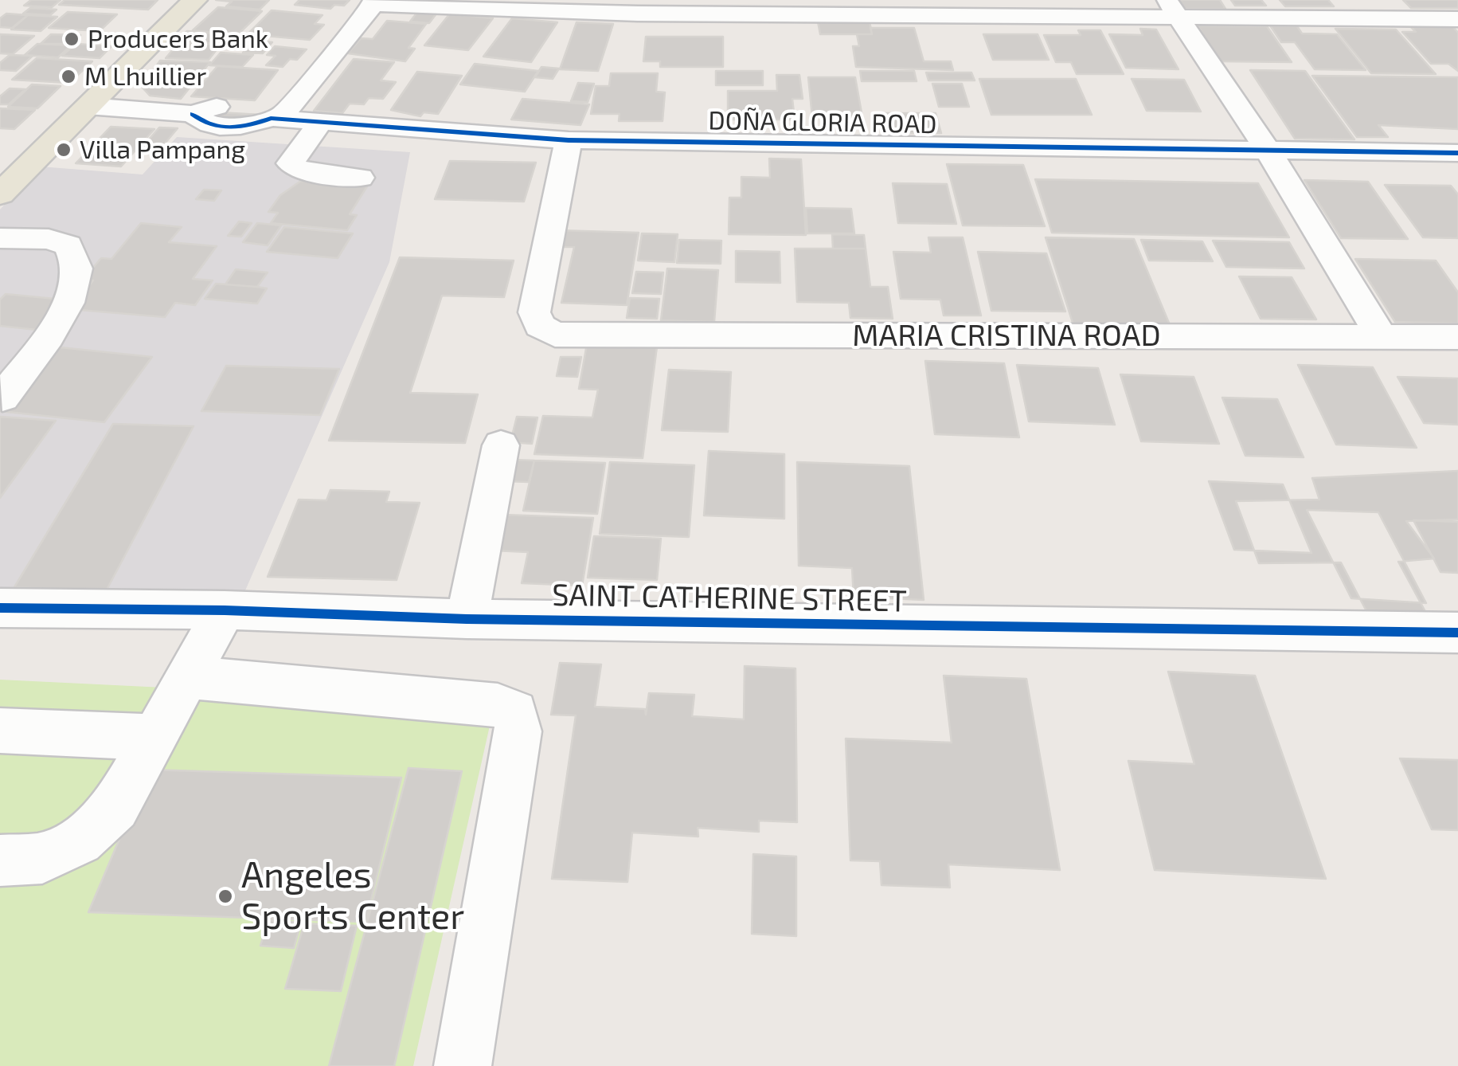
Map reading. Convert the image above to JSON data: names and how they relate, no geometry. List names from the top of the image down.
{
  "streets": {
    "street": ["DOÑA GLORIA ROAD", "MARIA CRISTINA ROAD", "SAINT CATHERINE STREET"]
  },
  "crossings": [
    ["DOÑA GLORIA ROAD", "MARIA CRISTINA ROAD"]
  ],
  "places": [
    "Producers Bank",
    "M Lhuillier",
    "Villa Pampang",
    "Angeles Sports Center"
  ]
}
